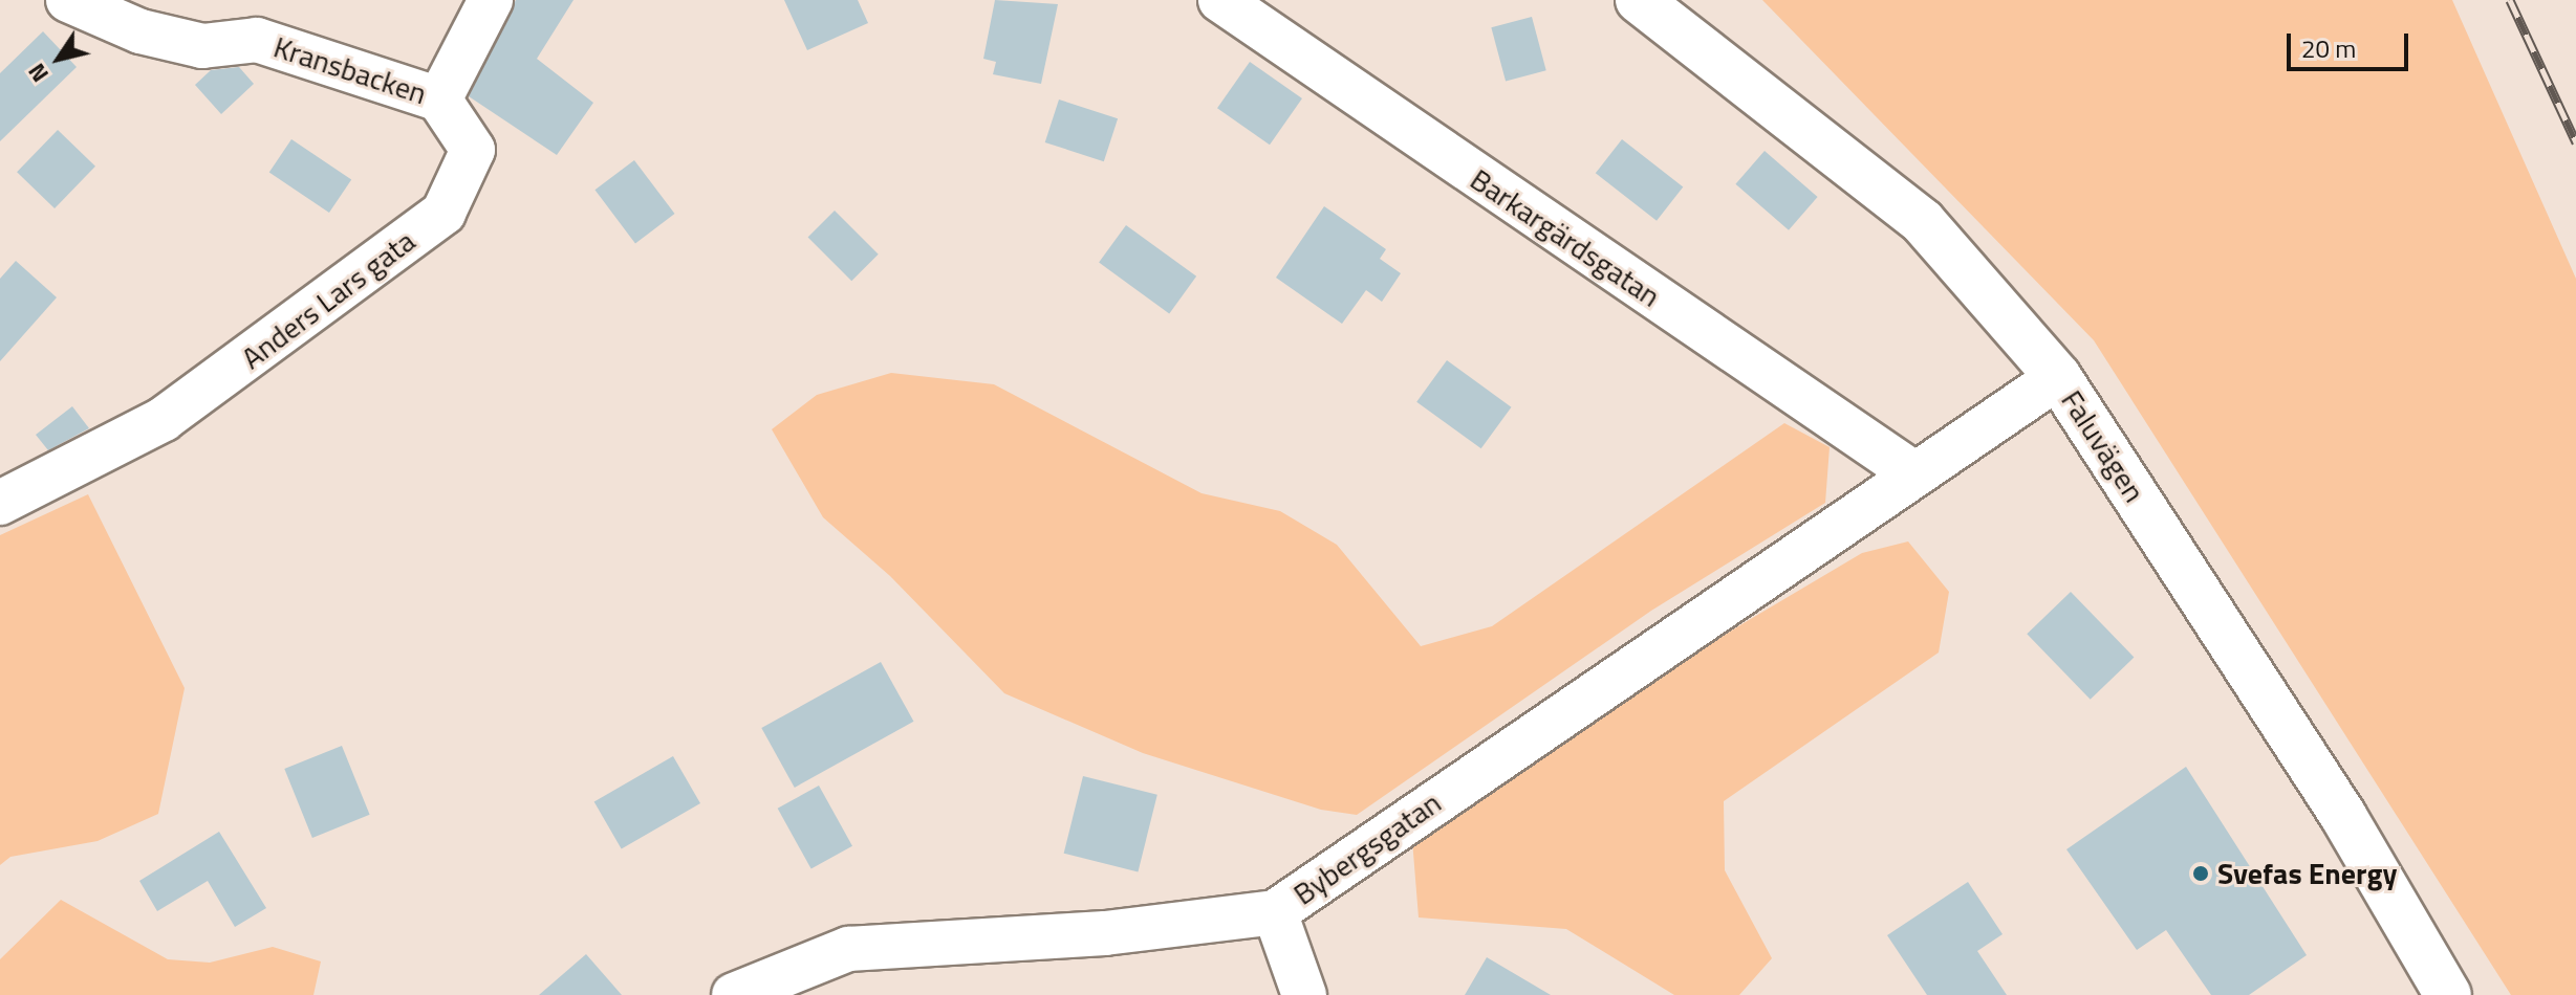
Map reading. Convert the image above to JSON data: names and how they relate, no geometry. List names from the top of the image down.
{
  "streets": {
    "street": [
      "Kransbacken",
      "Barkargärdsgatan",
      "Anders Lars gata",
      "Faluvägen",
      "Bybergsgatan"
    ]
  },
  "crossings": [
    ["Kransbacken", "Anders Lars gata"],
    ["Barkargärdsgatan", "Bybergsgatan"]
  ],
  "places": ["Svefas Energy"],
  "scale_bar": "20 m",
  "north": "bottom left"
}
